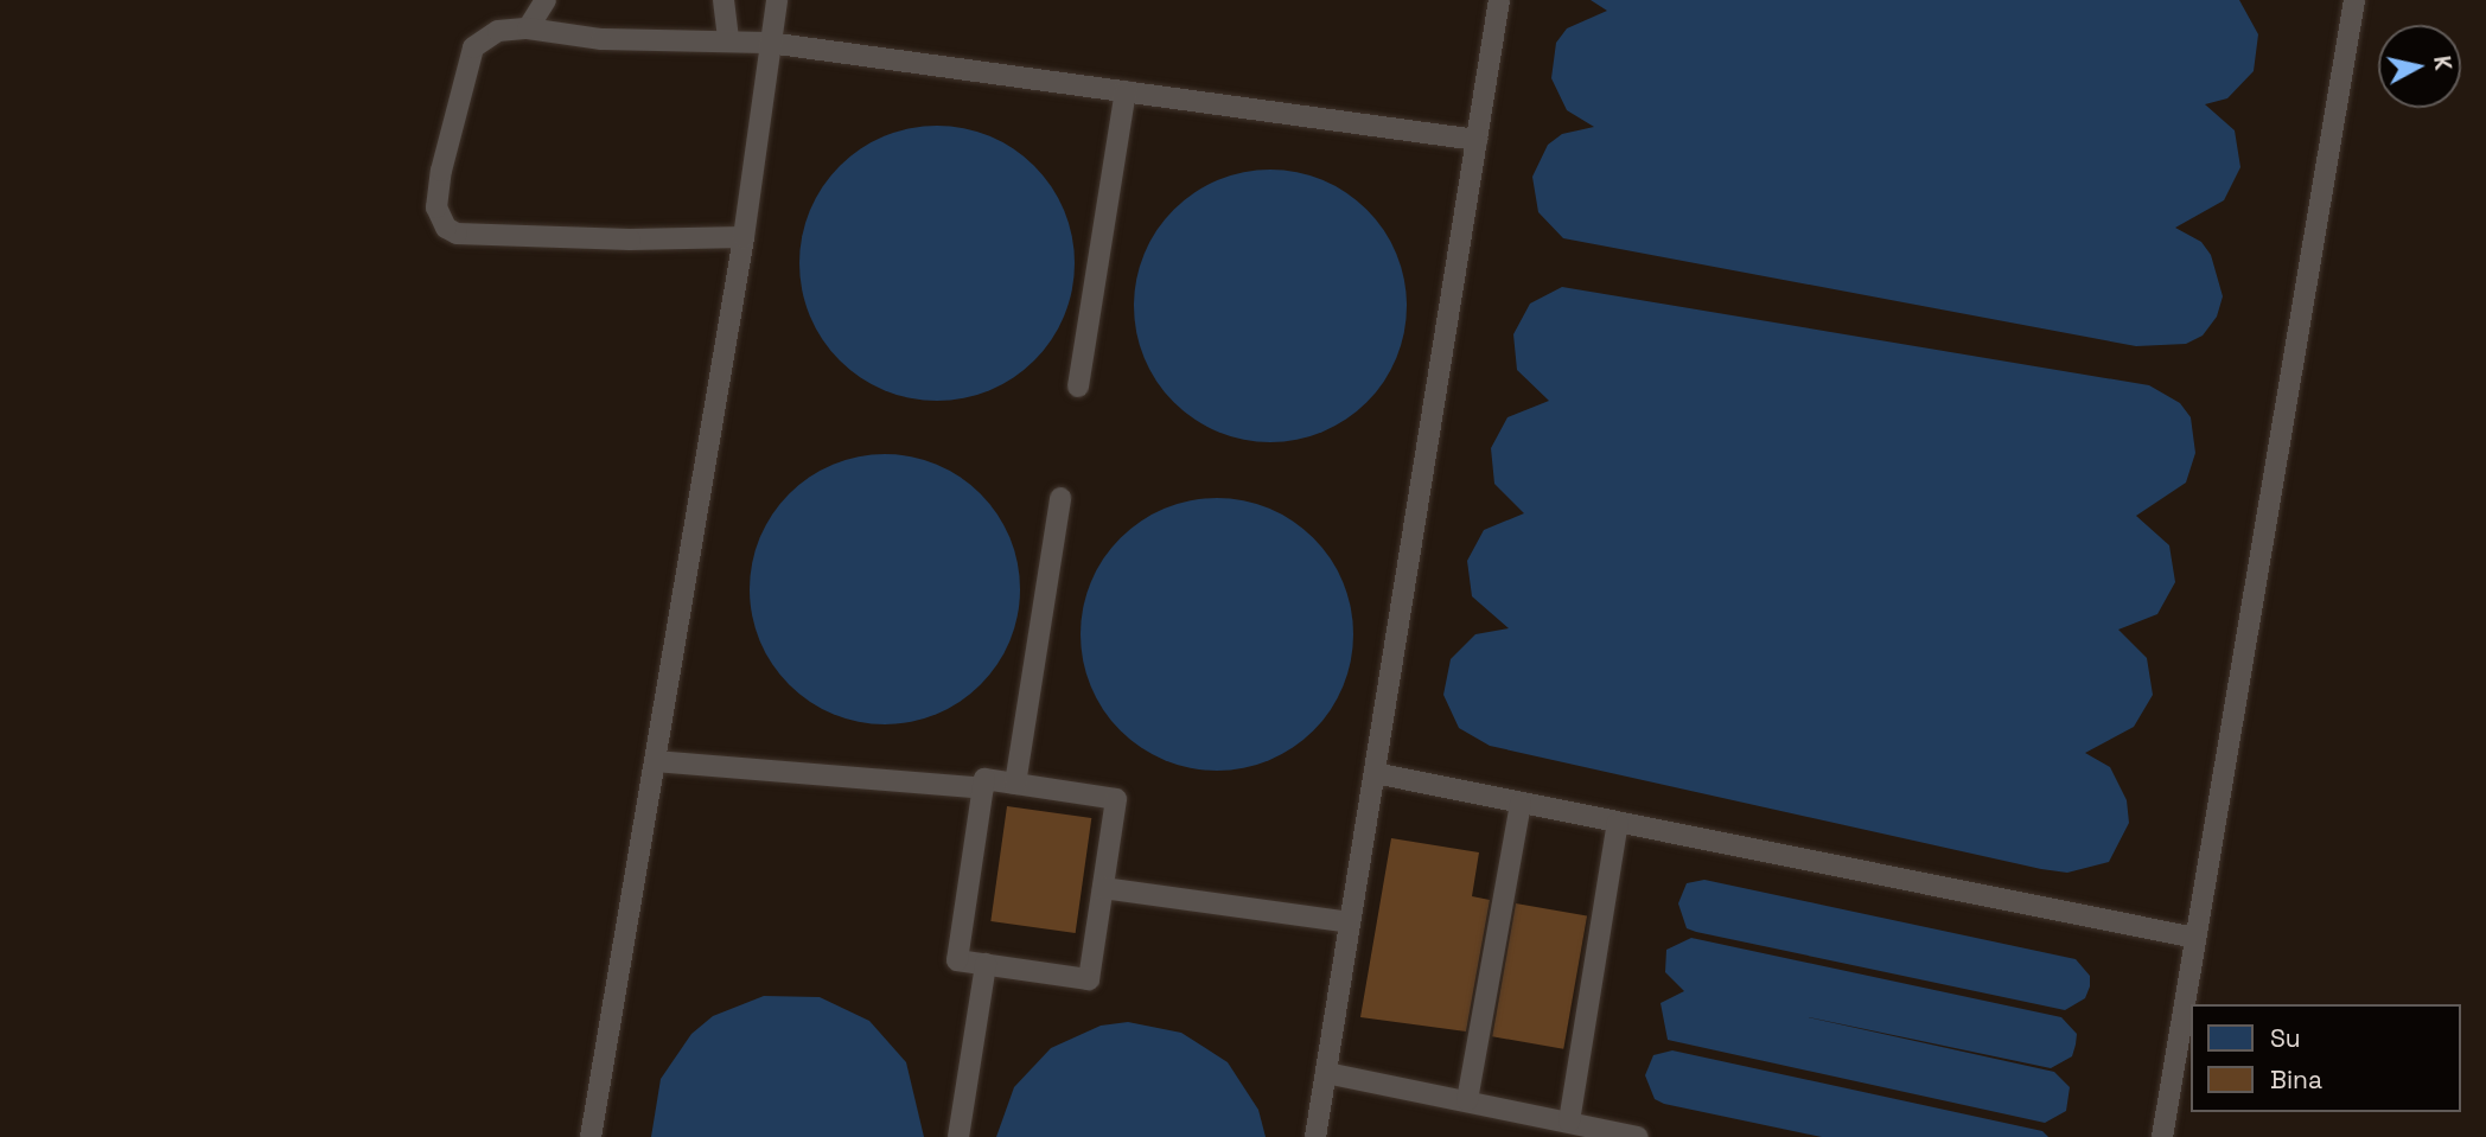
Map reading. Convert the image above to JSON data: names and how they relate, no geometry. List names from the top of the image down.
{
  "legend": ["Su", "Bina"],
  "north": "right"
}
